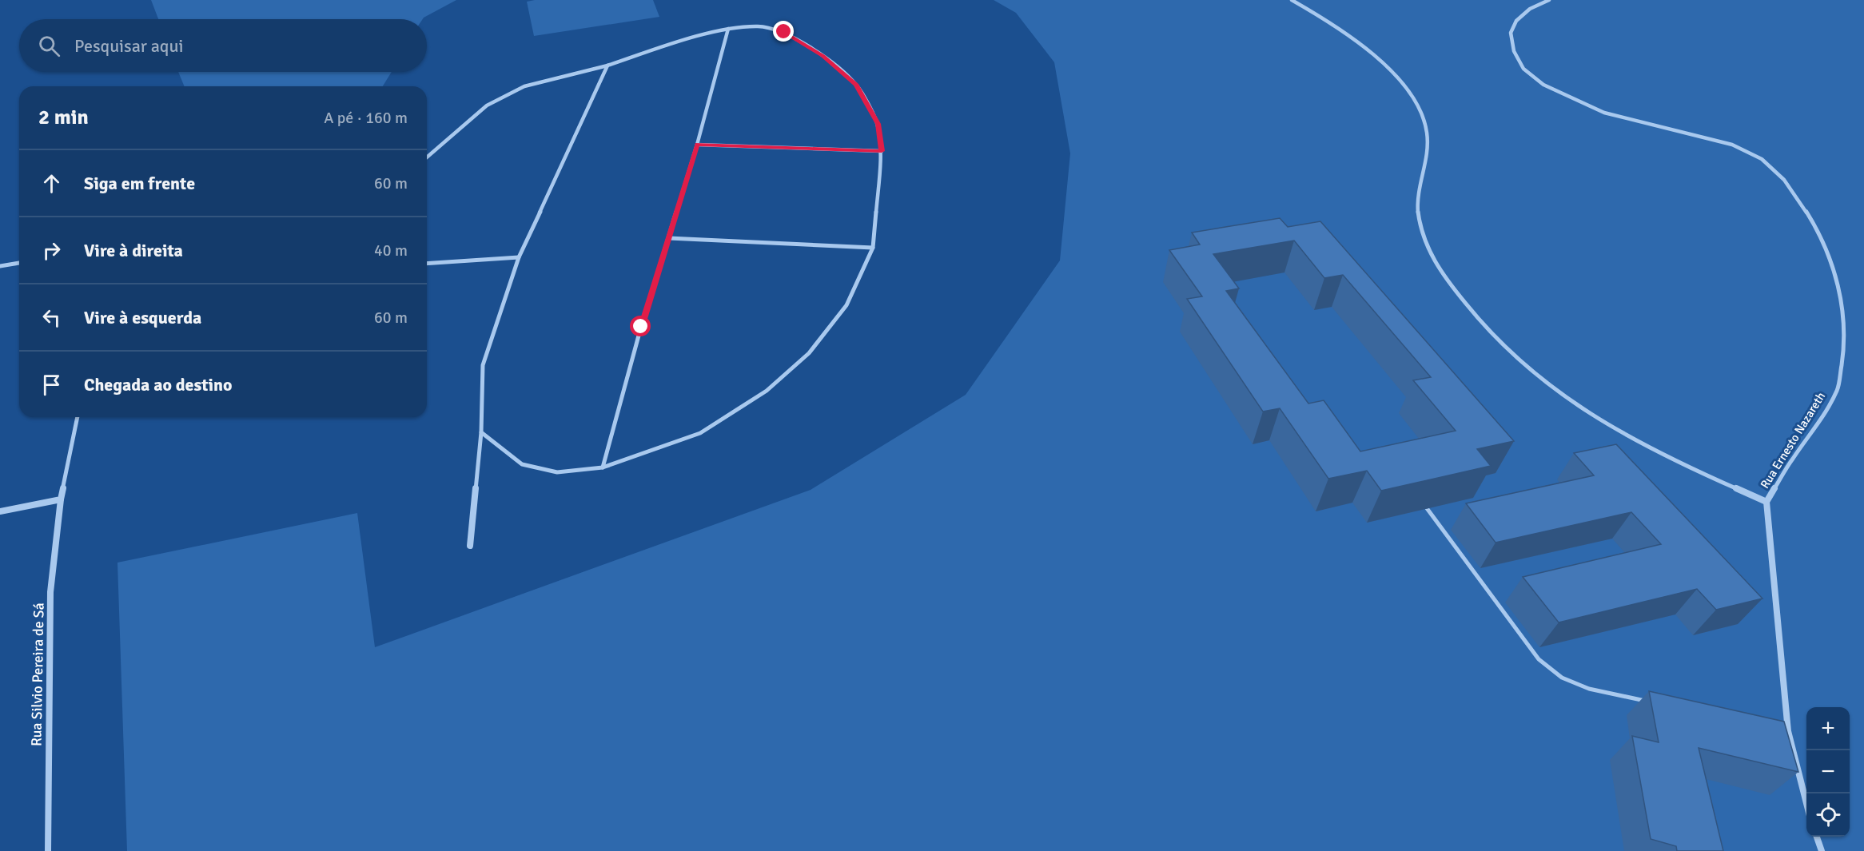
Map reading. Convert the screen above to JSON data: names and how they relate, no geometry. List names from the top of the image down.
{
  "streets": {
    "street": ["Rua Ernesto Nazareth", "Rua Silvio Pereira de Sá"]
  },
  "page": {
    "search": "Pesquisar aqui",
    "heading": ["2 min", "A pé · 160 m"],
    "list": [
      ["Siga em frente", "60 m"],
      ["Vire à direita", "40 m"],
      ["Vire à esquerda", "60 m"],
      "Chegada ao destino"
    ],
    "map_buttons": ["+", "−"]
  }
}
